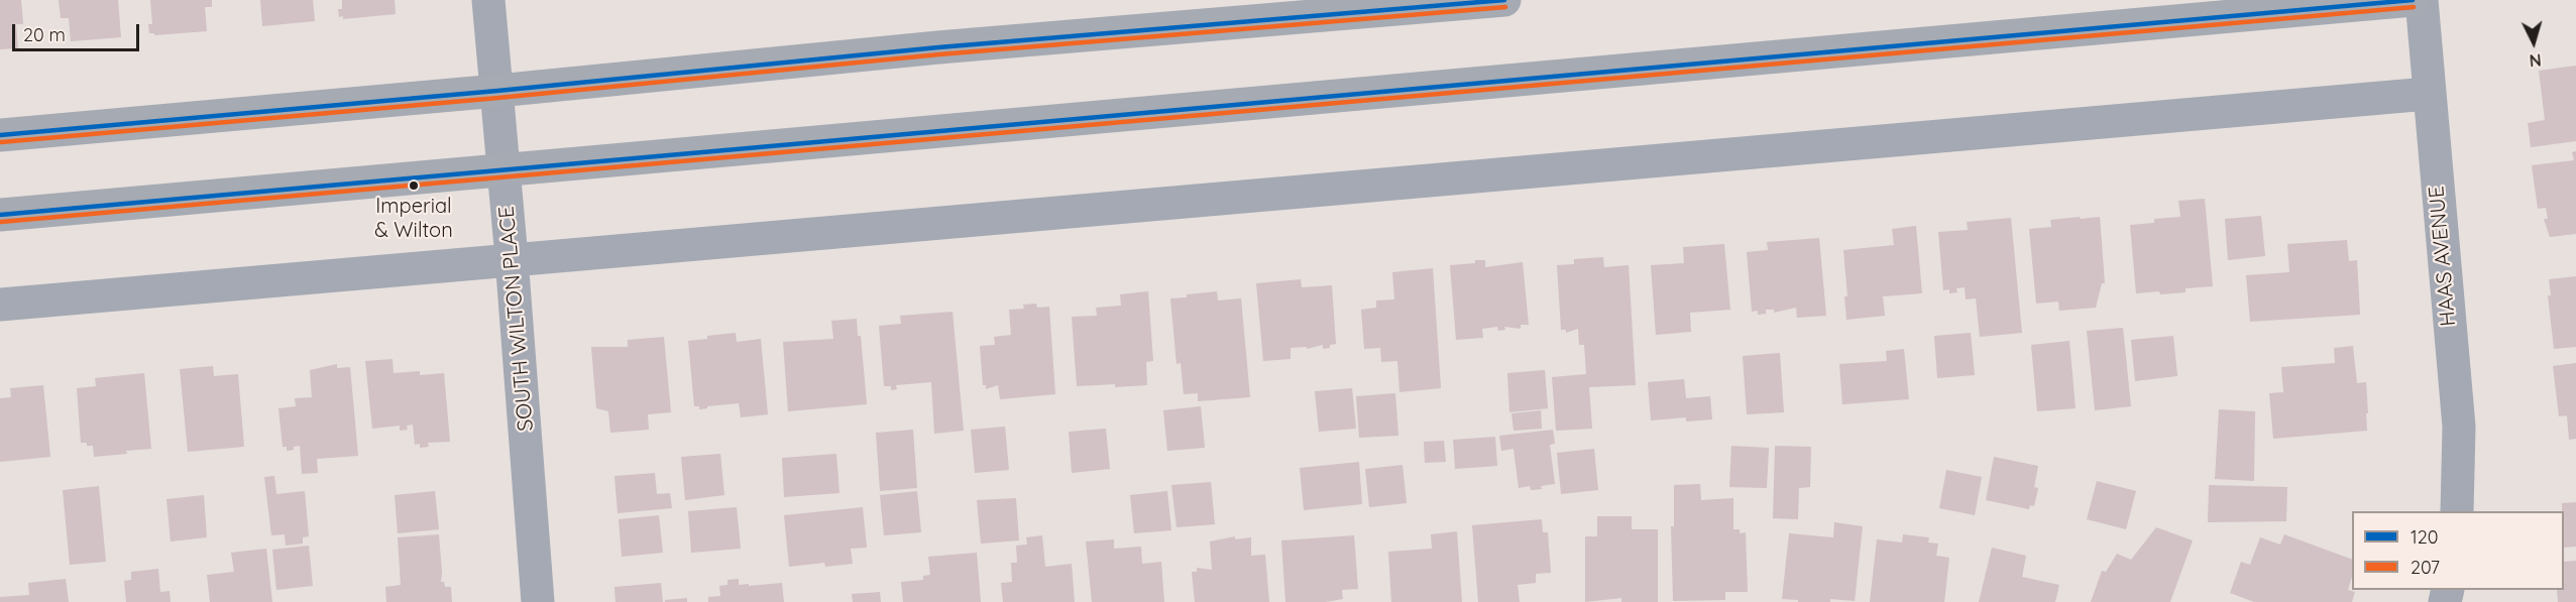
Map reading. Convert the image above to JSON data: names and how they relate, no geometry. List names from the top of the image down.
{
  "streets": {
    "street": ["HAAS AVENUE", "SOUTH WILTON PLACE"]
  },
  "places": ["Imperial & Wilton"],
  "lines": ["transit line 120", "transit line 207"],
  "legend": ["120", "207"],
  "scale_bar": "20 m",
  "north": "bottom"
}
